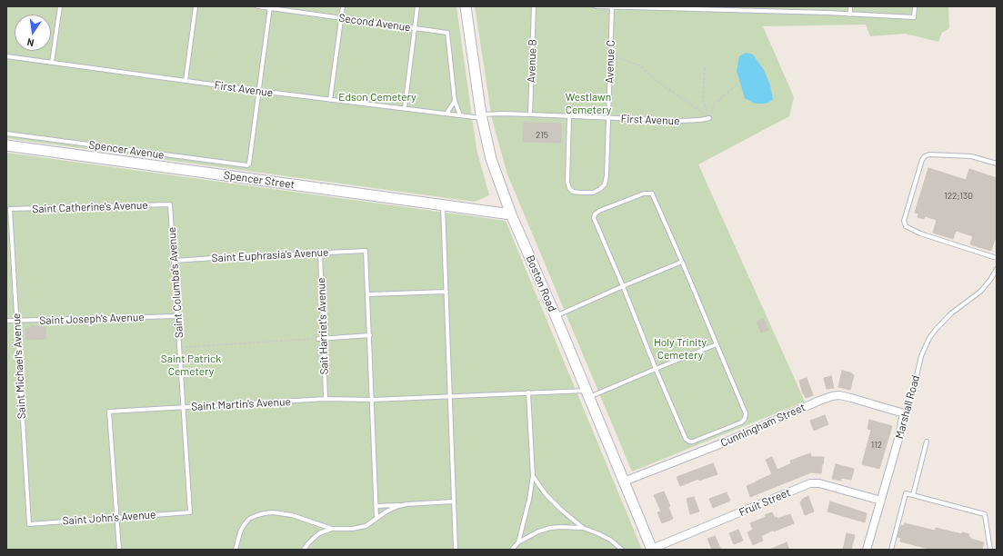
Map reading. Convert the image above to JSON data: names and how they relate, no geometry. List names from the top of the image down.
{
  "streets": {
    "main road": ["Spencer Street", "Boston Road"],
    "street": ["Marshall Road", "Cunningham Street", "Fruit Street"],
    "lane": [
      "Second Avenue",
      "Avenue B",
      "Avenue C",
      "First Avenue",
      "Spencer Avenue",
      "Saint Catherine's Avenue",
      "Saint Euphrasia's Avenue",
      "Saint Columba's Avenue",
      "Saint Joseph's Avenue",
      "Sait Harriet's Avenue",
      "Saint Michael's Avenue",
      "Saint Martin's Avenue",
      "Saint John's Avenue"
    ]
  },
  "crossings": [
    ["Avenue B", "First Avenue"],
    ["Avenue C", "First Avenue"],
    ["First Avenue", "Spencer Avenue"],
    ["First Avenue", "Boston Road"],
    ["Spencer Street", "Boston Road"],
    ["Saint Catherine's Avenue", "Saint Columba's Avenue"],
    ["Saint Catherine's Avenue", "Saint Michael's Avenue"],
    ["Saint Euphrasia's Avenue", "Saint Columba's Avenue"],
    ["Saint Euphrasia's Avenue", "Sait Harriet's Avenue"],
    ["Saint Columba's Avenue", "Saint Joseph's Avenue"],
    ["Saint Columba's Avenue", "Saint Martin's Avenue"],
    ["Saint Columba's Avenue", "Saint John's Avenue"],
    ["Boston Road", "Saint Martin's Avenue"],
    ["Boston Road", "Cunningham Street"],
    ["Boston Road", "Fruit Street"],
    ["Saint Joseph's Avenue", "Saint Michael's Avenue"],
    ["Sait Harriet's Avenue", "Saint Martin's Avenue"],
    ["Saint Michael's Avenue", "Saint John's Avenue"],
    ["Saint Martin's Avenue", "Saint John's Avenue"],
    ["Marshall Road", "Cunningham Street"],
    ["Marshall Road", "Fruit Street"]
  ],
  "parks": [
    "Edson Cemetery",
    "Westlawn Cemetery",
    "Holy Trinity Cemetery",
    "Saint Patrick Cemetery"
  ],
  "house_numbers": ["215", "122;130", "112"],
  "north": "bottom"
}
